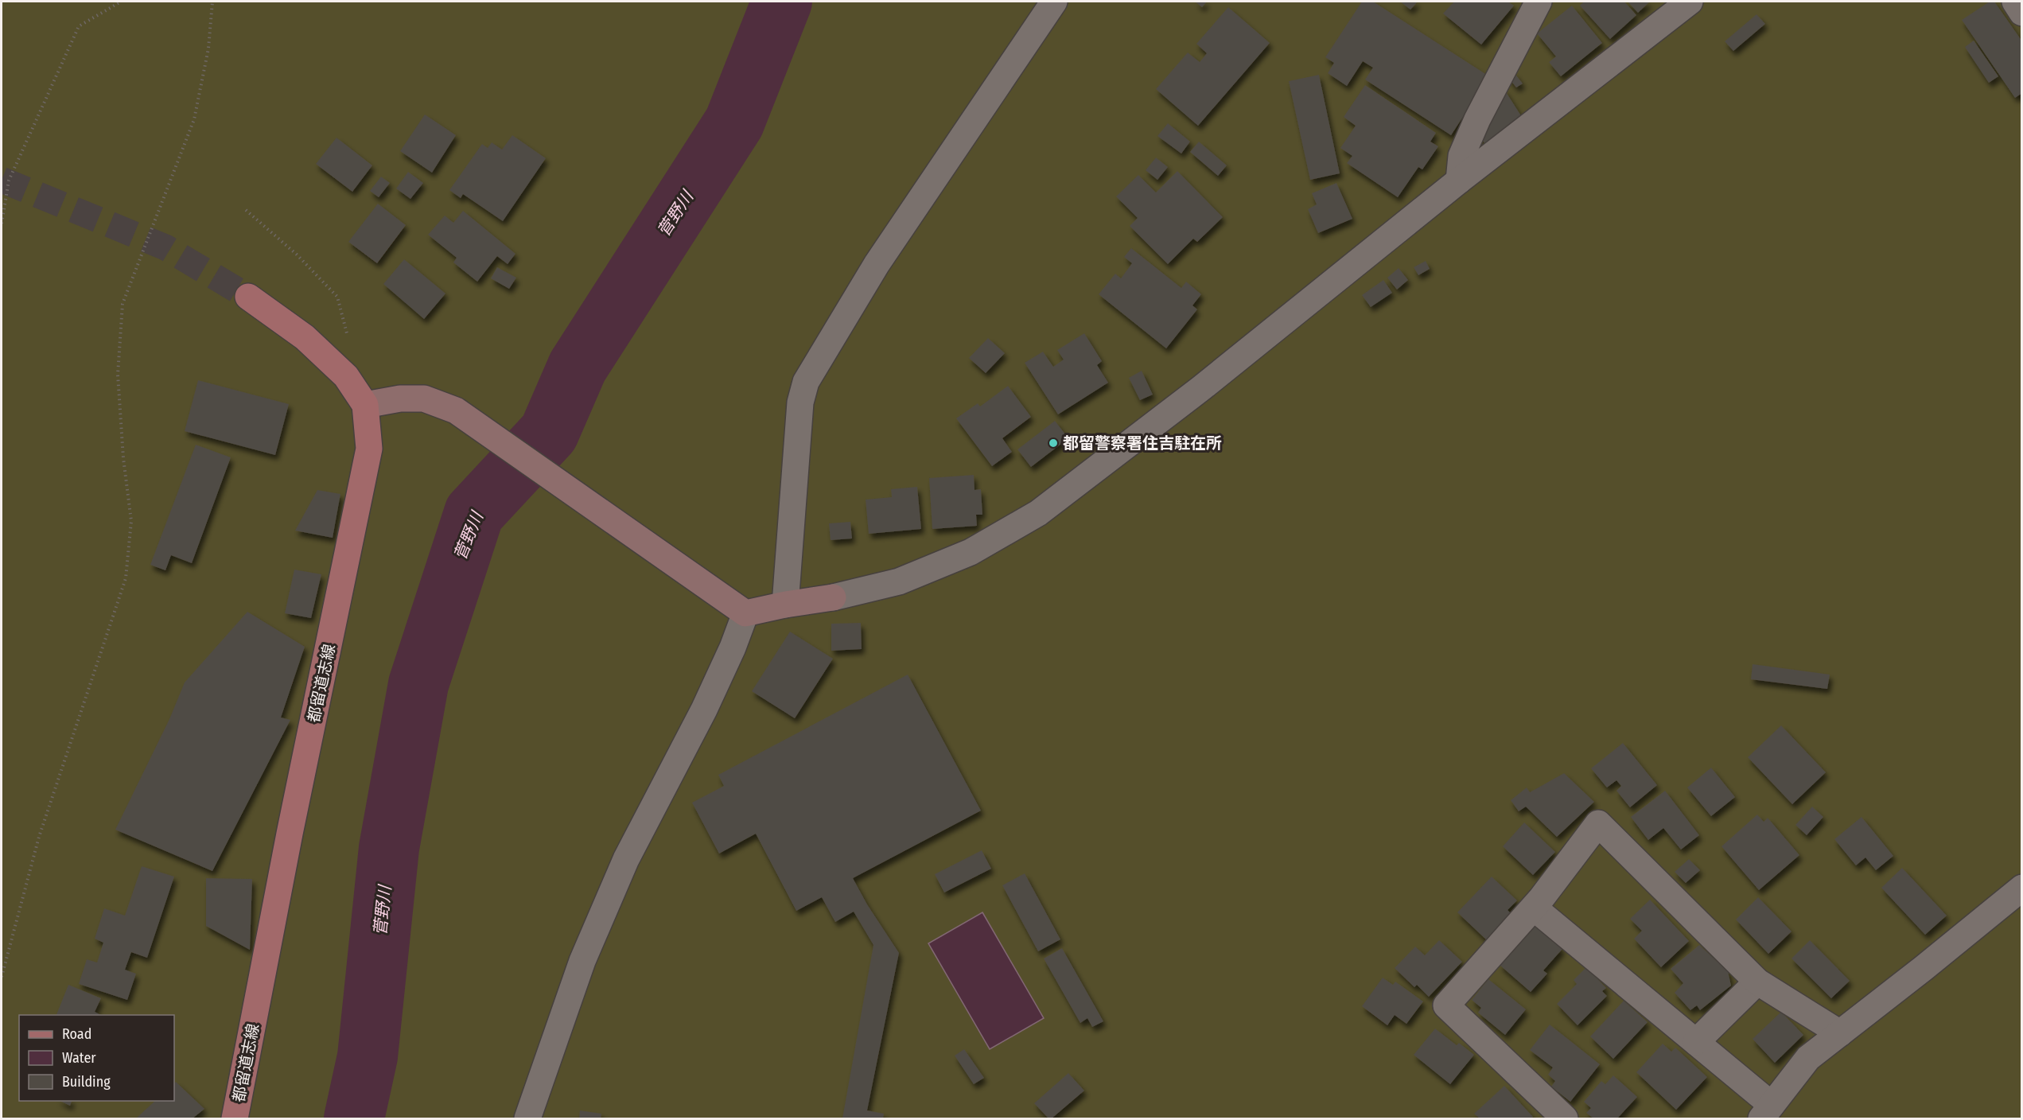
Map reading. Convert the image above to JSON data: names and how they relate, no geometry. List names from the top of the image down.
{
  "streets": {
    "main road": ["都留道志線"]
  },
  "water": ["菅野川"],
  "places": ["都留警察署住吉駐在所"],
  "legend": ["Road", "Water", "Building"]
}
